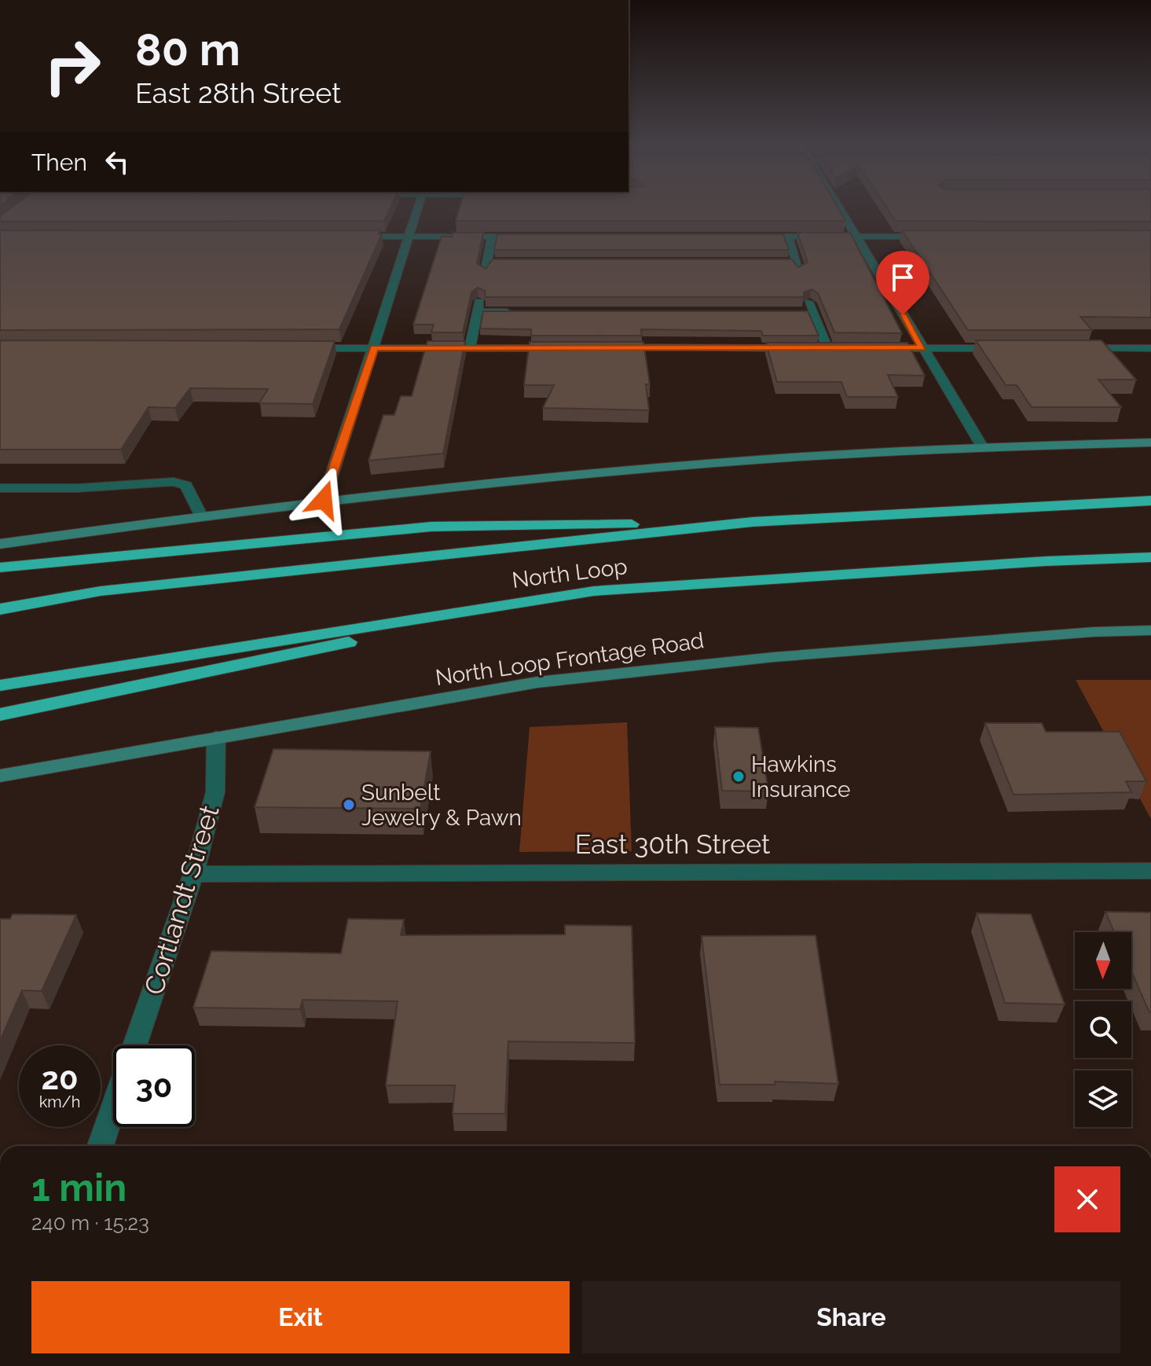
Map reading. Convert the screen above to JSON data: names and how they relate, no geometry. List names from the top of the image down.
{
  "streets": {
    "highway": ["North Loop"],
    "main road": ["North Loop Frontage Road"],
    "street": ["East 30th Street", "Cortlandt Street"]
  },
  "crossings": [
    ["North Loop Frontage Road", "Cortlandt Street"],
    ["East 30th Street", "Cortlandt Street"]
  ],
  "places": ["Hawkins Insurance", "Sunbelt Jewelry & Pawn"],
  "north": "bottom",
  "page": {
    "turn": ["80 m", "East 28th Street"],
    "then": "Then",
    "speed": "20 km/h",
    "limit": "30",
    "heading": ["1 min", "240 m · 15:23"],
    "buttons": ["Exit", "Share"]
  }
}
